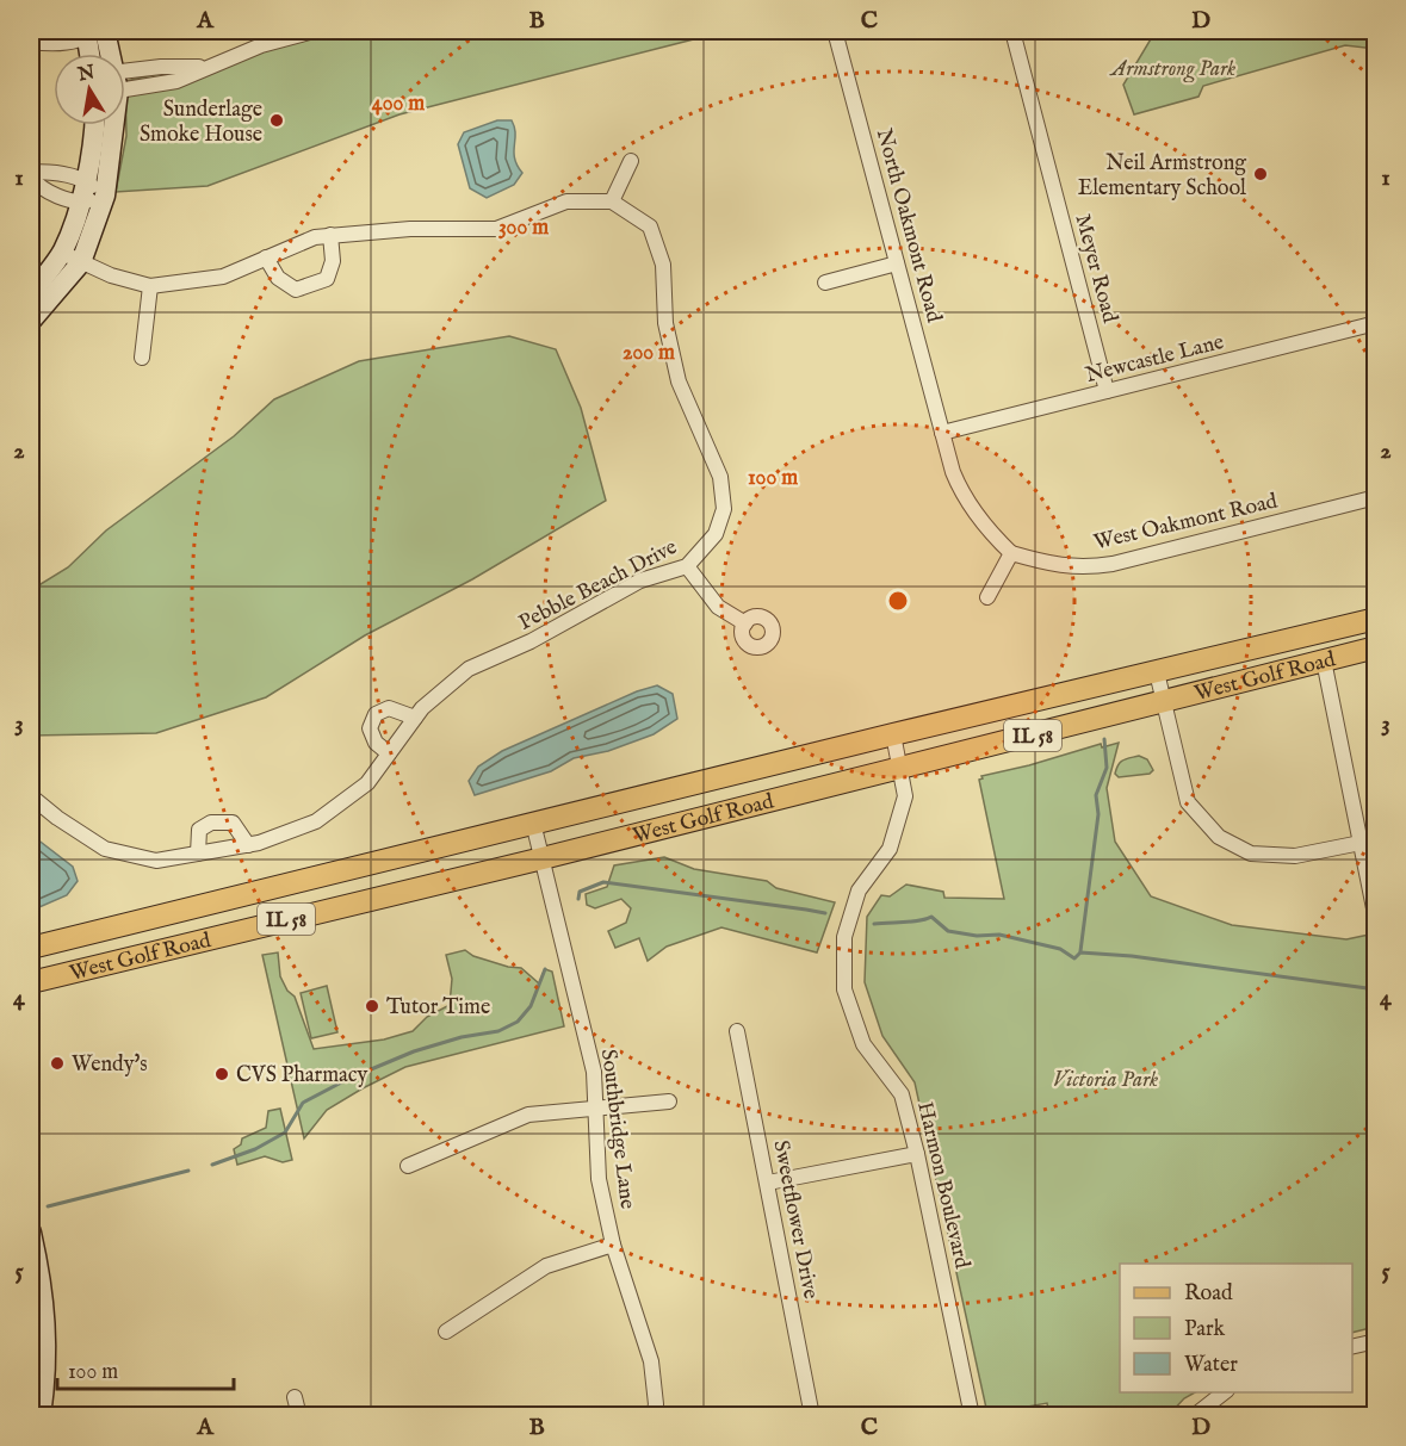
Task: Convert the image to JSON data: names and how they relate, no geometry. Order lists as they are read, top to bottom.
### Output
{
  "streets": {
    "main road": ["West Golf Road", "IL 58"],
    "street": [
      "North Oakmont Road",
      "Meyer Road",
      "Newcastle Lane",
      "West Oakmont Road",
      "Pebble Beach Drive",
      "Southbridge Lane",
      "Harmon Boulevard",
      "Sweetflower Drive"
    ]
  },
  "crossings": [
    ["North Oakmont Road", "Newcastle Lane"],
    ["North Oakmont Road", "West Oakmont Road"],
    ["Meyer Road", "Newcastle Lane"],
    ["West Golf Road", "Southbridge Lane"],
    ["West Golf Road", "Harmon Boulevard"]
  ],
  "parks": ["Armstrong Park", "Victoria Park"],
  "places": [
    "Sunderlage Smoke House",
    "Neil Armstrong Elementary School",
    "Tutor Time",
    "Wendy's",
    "CVS Pharmacy"
  ],
  "legend": ["Road", "Park", "Water"],
  "scale_bar": "100 m",
  "north": "top",
  "grid": {
    "columns": [
      "A",
      "B",
      "C",
      "D"
    ],
    "rows": [
      "1",
      "2",
      "3",
      "4",
      "5"
    ]
  },
  "rings": [
    "400 m",
    "300 m",
    "200 m",
    "100 m"
  ]
}
